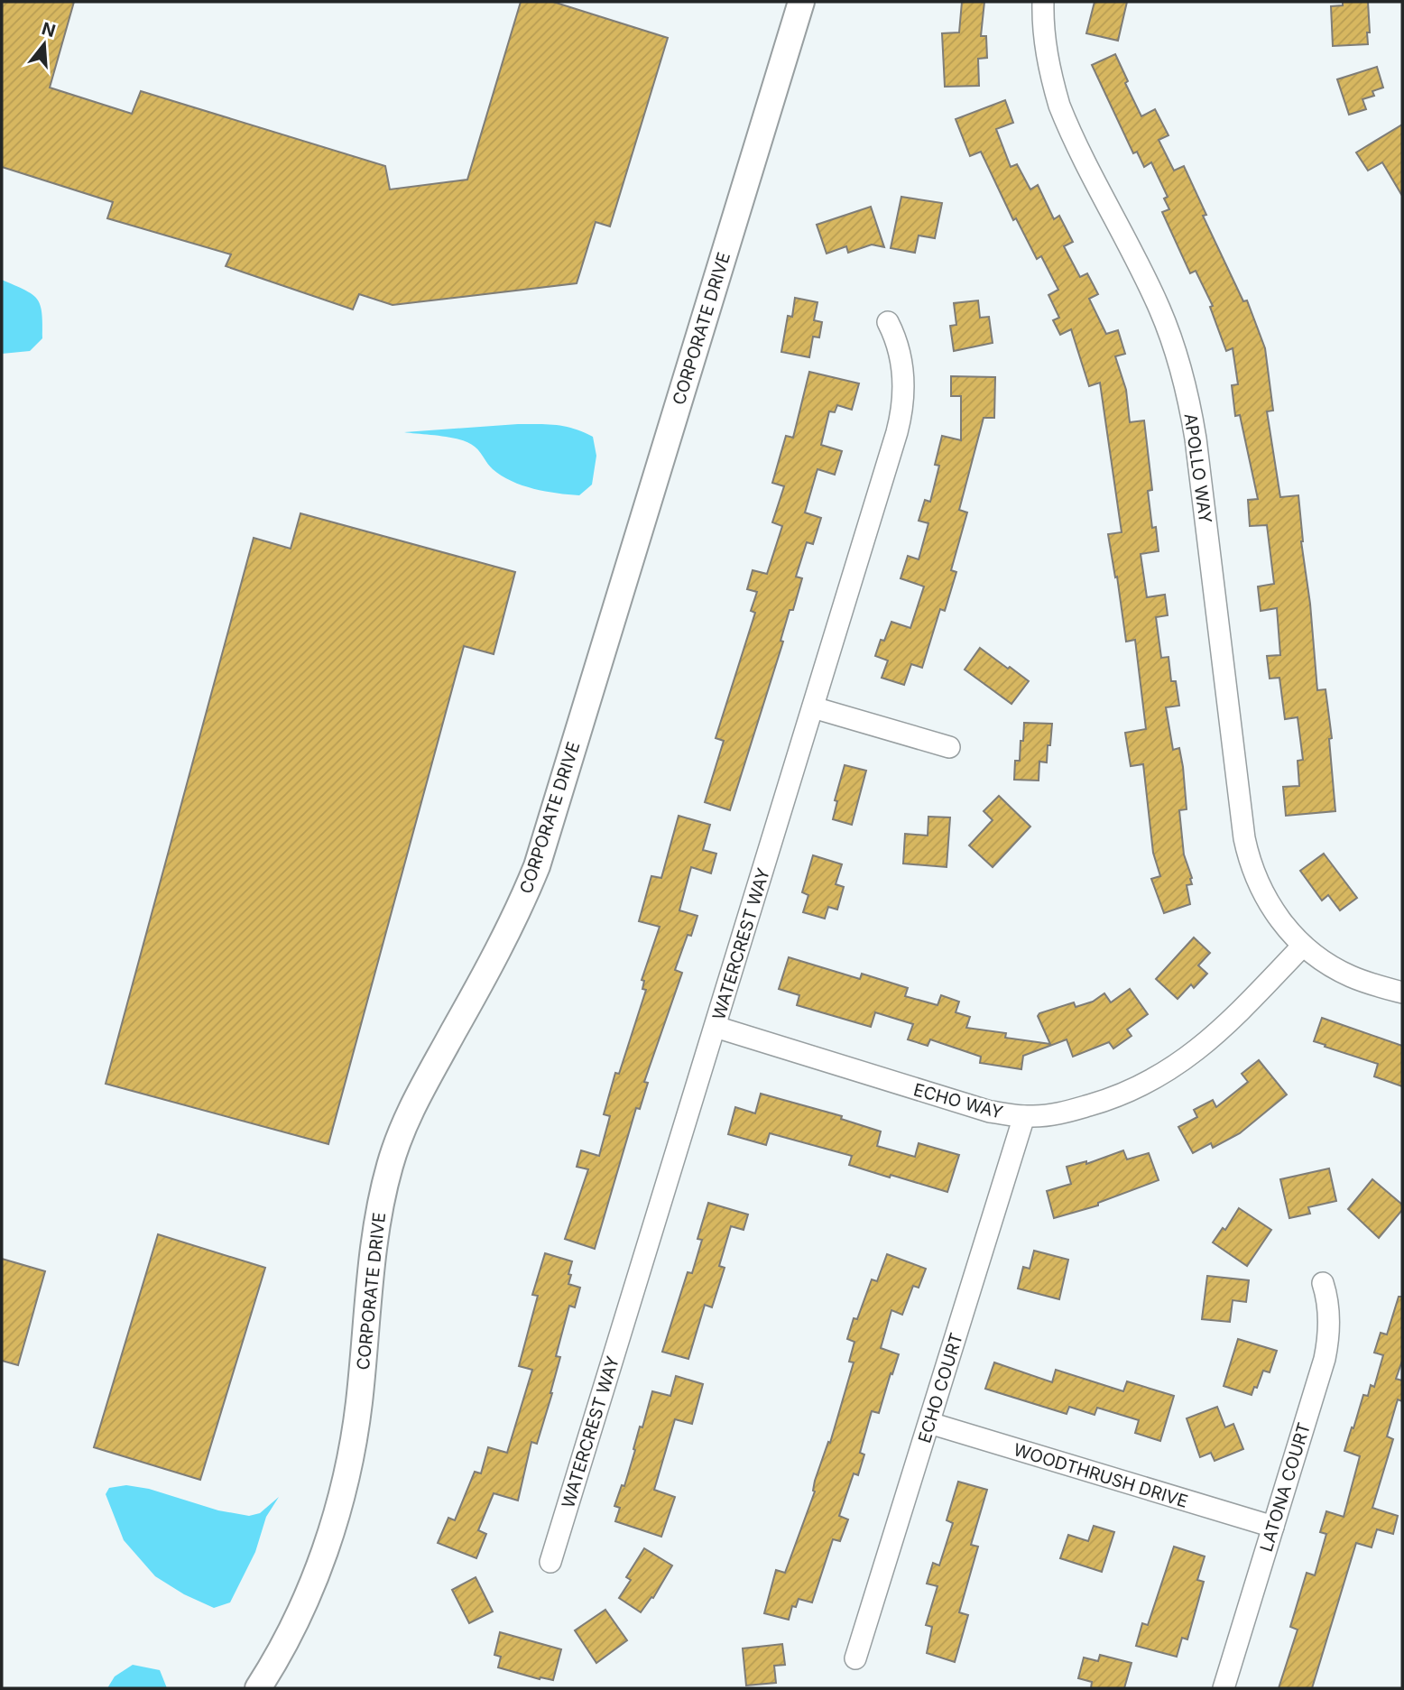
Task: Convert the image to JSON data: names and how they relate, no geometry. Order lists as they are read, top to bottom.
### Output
{
  "streets": {
    "street": [
      "CORPORATE DRIVE",
      "APOLLO WAY",
      "WATERCREST WAY",
      "ECHO WAY",
      "ECHO COURT",
      "WOODTHRUSH DRIVE",
      "LATONA COURT"
    ]
  },
  "crossings": [
    ["APOLLO WAY", "ECHO WAY"],
    ["WATERCREST WAY", "ECHO WAY"],
    ["ECHO WAY", "ECHO COURT"],
    ["ECHO COURT", "WOODTHRUSH DRIVE"],
    ["WOODTHRUSH DRIVE", "LATONA COURT"]
  ],
  "north": "top"
}
